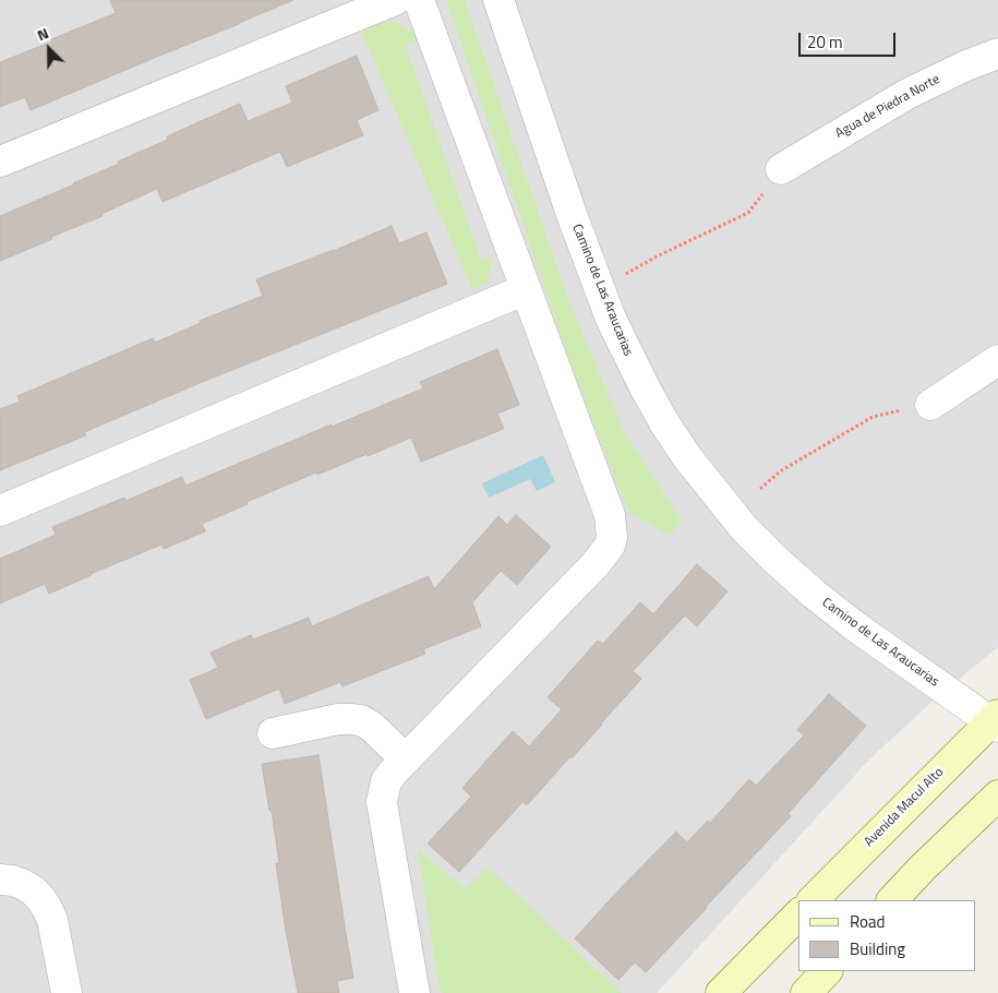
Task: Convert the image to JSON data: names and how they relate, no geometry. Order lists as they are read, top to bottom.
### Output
{
  "streets": {
    "street": ["Agua de Piedra Norte", "Camino de Las Araucarias", "Avenida Macul Alto"]
  },
  "crossings": [
    ["Camino de Las Araucarias", "Avenida Macul Alto"]
  ],
  "legend": ["Road", "Building"],
  "scale_bar": "20 m",
  "north": "top left"
}
